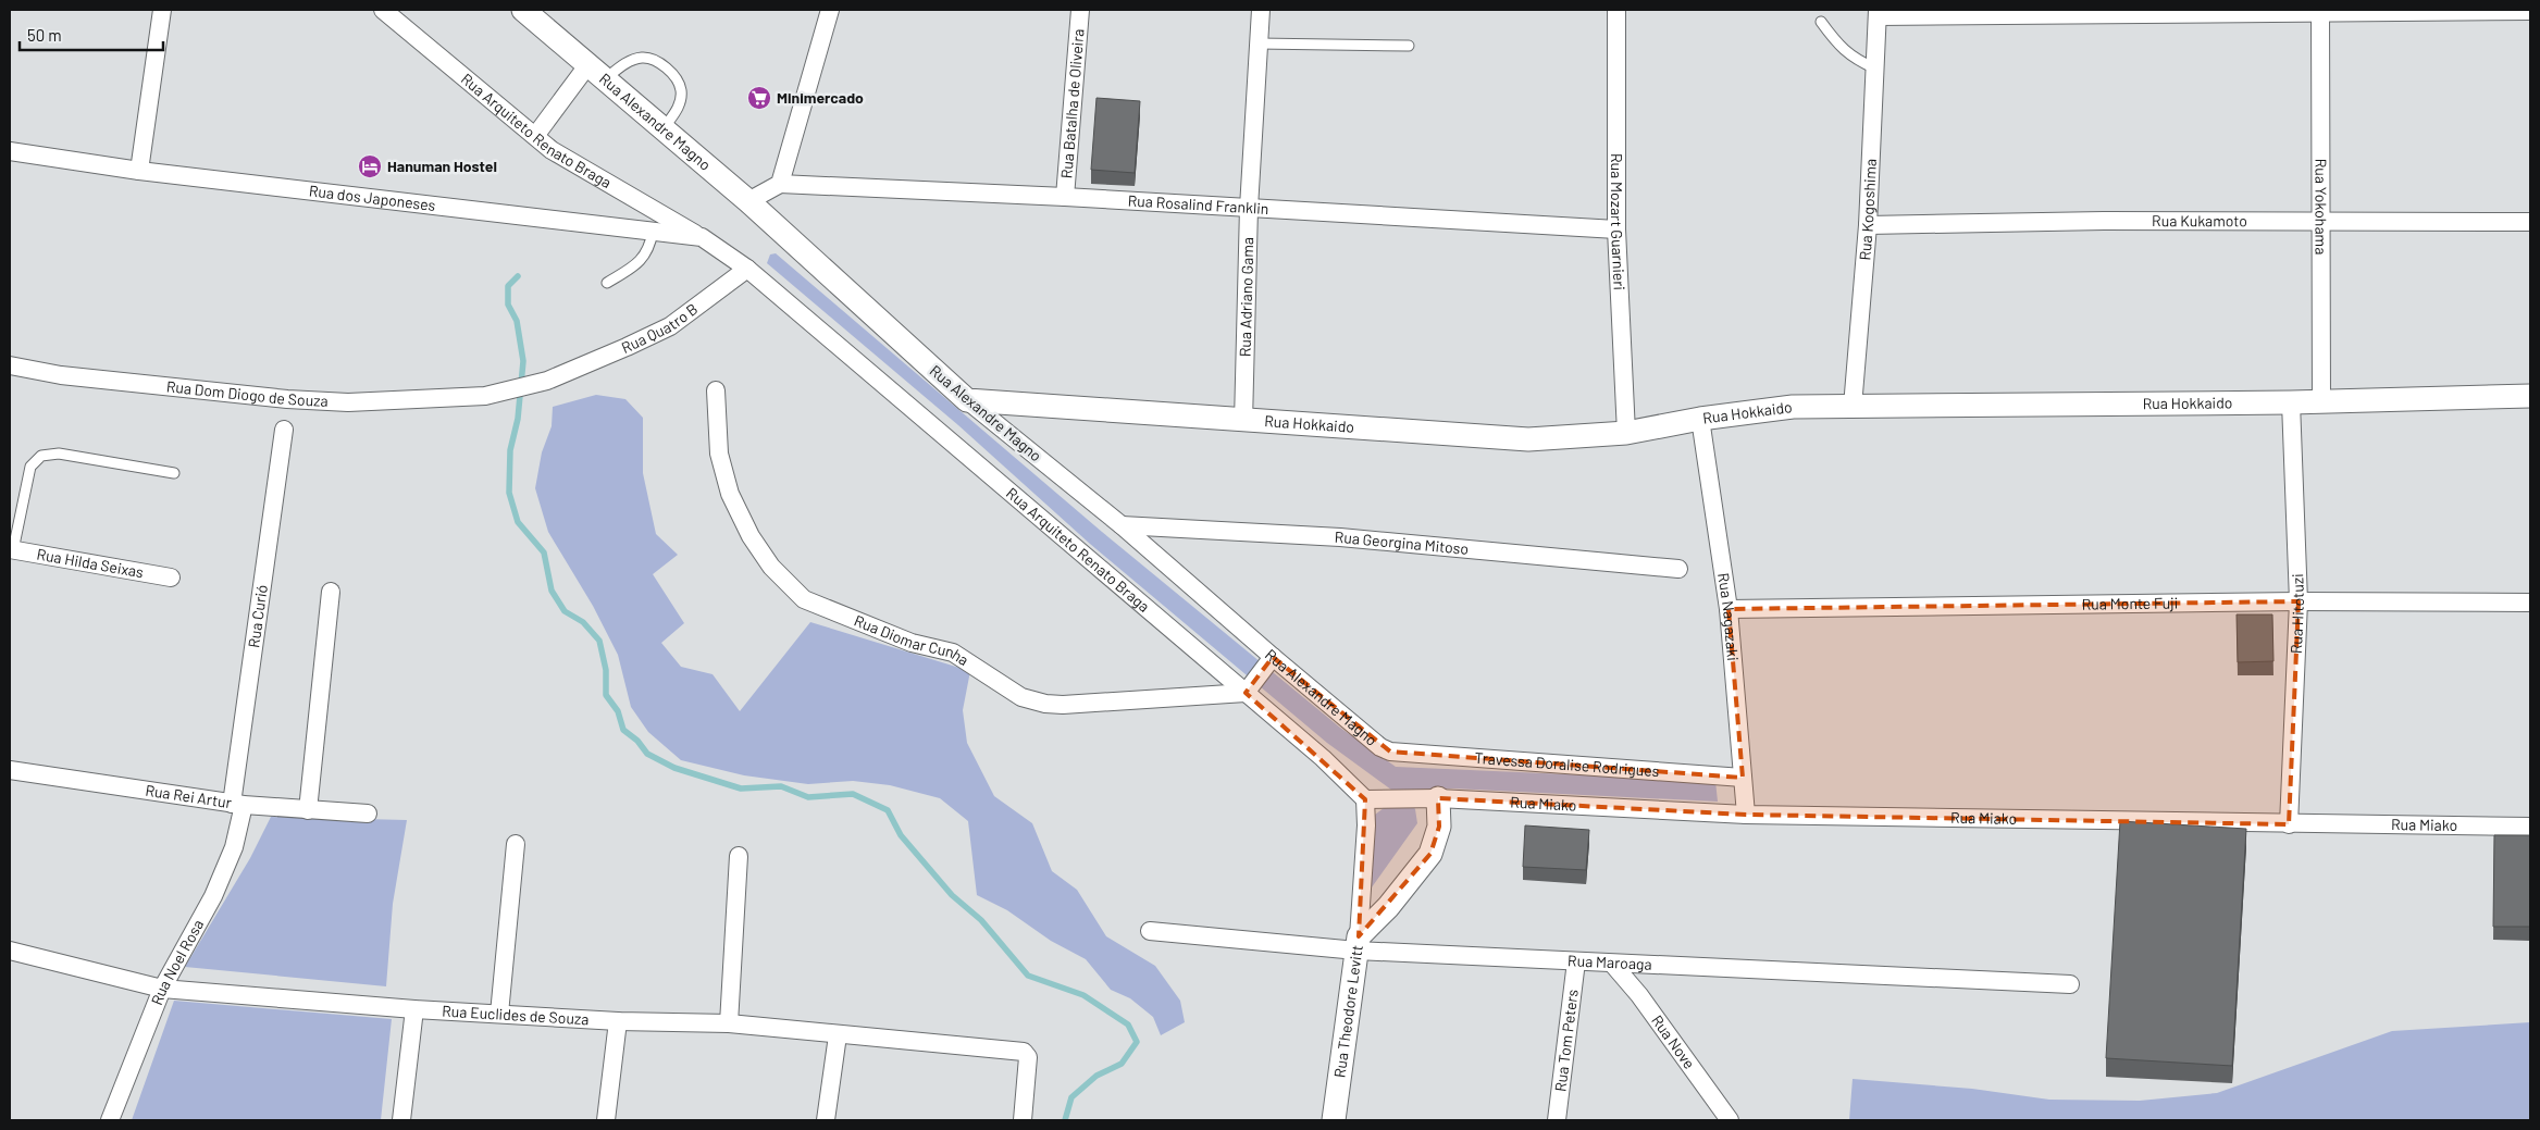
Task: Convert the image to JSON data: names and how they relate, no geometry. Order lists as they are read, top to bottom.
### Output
{
  "streets": {
    "street": [
      "Rua Batalha de Oliveira",
      "Rua Alexandre Magno",
      "Rua Arquiteto Renato Braga",
      "Rua dos Japoneses",
      "Rua Rosalind Franklin",
      "Rua Yokohama",
      "Rua Kogoshima",
      "Rua Kukamoto",
      "Rua Mozart Guarnieri",
      "Rua Adriano Gama",
      "Rua Quatro B",
      "Rua Dom Diogo de Souza",
      "Rua Hokkaido",
      "Rua Georgina Mitoso",
      "Rua Hilda Seixas",
      "Rua Monte Fuji",
      "Rua Hitotuzi",
      "Rua Nagazaki",
      "Rua Curió",
      "Rua Diomar Cunha",
      "Travessa Doralise Rodrigues",
      "Rua Rei Artur",
      "Rua Miako",
      "Rua Noel Rosa",
      "Rua Maroaga",
      "Rua Theodore Levitt",
      "Rua Euclides de Souza",
      "Rua Tom Peters",
      "Rua Nove"
    ]
  },
  "crossings": [
    ["Rua Batalha de Oliveira", "Rua Rosalind Franklin"],
    ["Rua Alexandre Magno", "Rua Arquiteto Renato Braga"],
    ["Rua Alexandre Magno", "Rua Hokkaido"],
    ["Rua Alexandre Magno", "Rua Georgina Mitoso"],
    ["Rua Alexandre Magno", "Travessa Doralise Rodrigues"],
    ["Rua Arquiteto Renato Braga", "Rua dos Japoneses"],
    ["Rua Arquiteto Renato Braga", "Rua Quatro B"],
    ["Rua Arquiteto Renato Braga", "Rua Diomar Cunha"],
    ["Rua Rosalind Franklin", "Rua Mozart Guarnieri"],
    ["Rua Rosalind Franklin", "Rua Adriano Gama"],
    ["Rua Yokohama", "Rua Kukamoto"],
    ["Rua Yokohama", "Rua Hokkaido"],
    ["Rua Kogoshima", "Rua Kukamoto"],
    ["Rua Kogoshima", "Rua Hokkaido"],
    ["Rua Mozart Guarnieri", "Rua Hokkaido"],
    ["Rua Adriano Gama", "Rua Hokkaido"],
    ["Rua Quatro B", "Rua Dom Diogo de Souza"],
    ["Rua Hokkaido", "Rua Hitotuzi"],
    ["Rua Hokkaido", "Rua Nagazaki"],
    ["Rua Monte Fuji", "Rua Hitotuzi"],
    ["Rua Monte Fuji", "Rua Nagazaki"],
    ["Rua Hitotuzi", "Rua Miako"],
    ["Rua Nagazaki", "Travessa Doralise Rodrigues"],
    ["Rua Nagazaki", "Rua Miako"],
    ["Rua Curió", "Rua Rei Artur"],
    ["Rua Curió", "Rua Noel Rosa"],
    ["Rua Rei Artur", "Rua Noel Rosa"],
    ["Rua Miako", "Rua Theodore Levitt"],
    ["Rua Noel Rosa", "Rua Euclides de Souza"],
    ["Rua Maroaga", "Rua Theodore Levitt"],
    ["Rua Maroaga", "Rua Tom Peters"],
    ["Rua Maroaga", "Rua Nove"]
  ],
  "places": {
    "supermarket": ["Minimercado"],
    "hotel": ["Hanuman Hostel"]
  },
  "scale_bar": "50 m"
}
